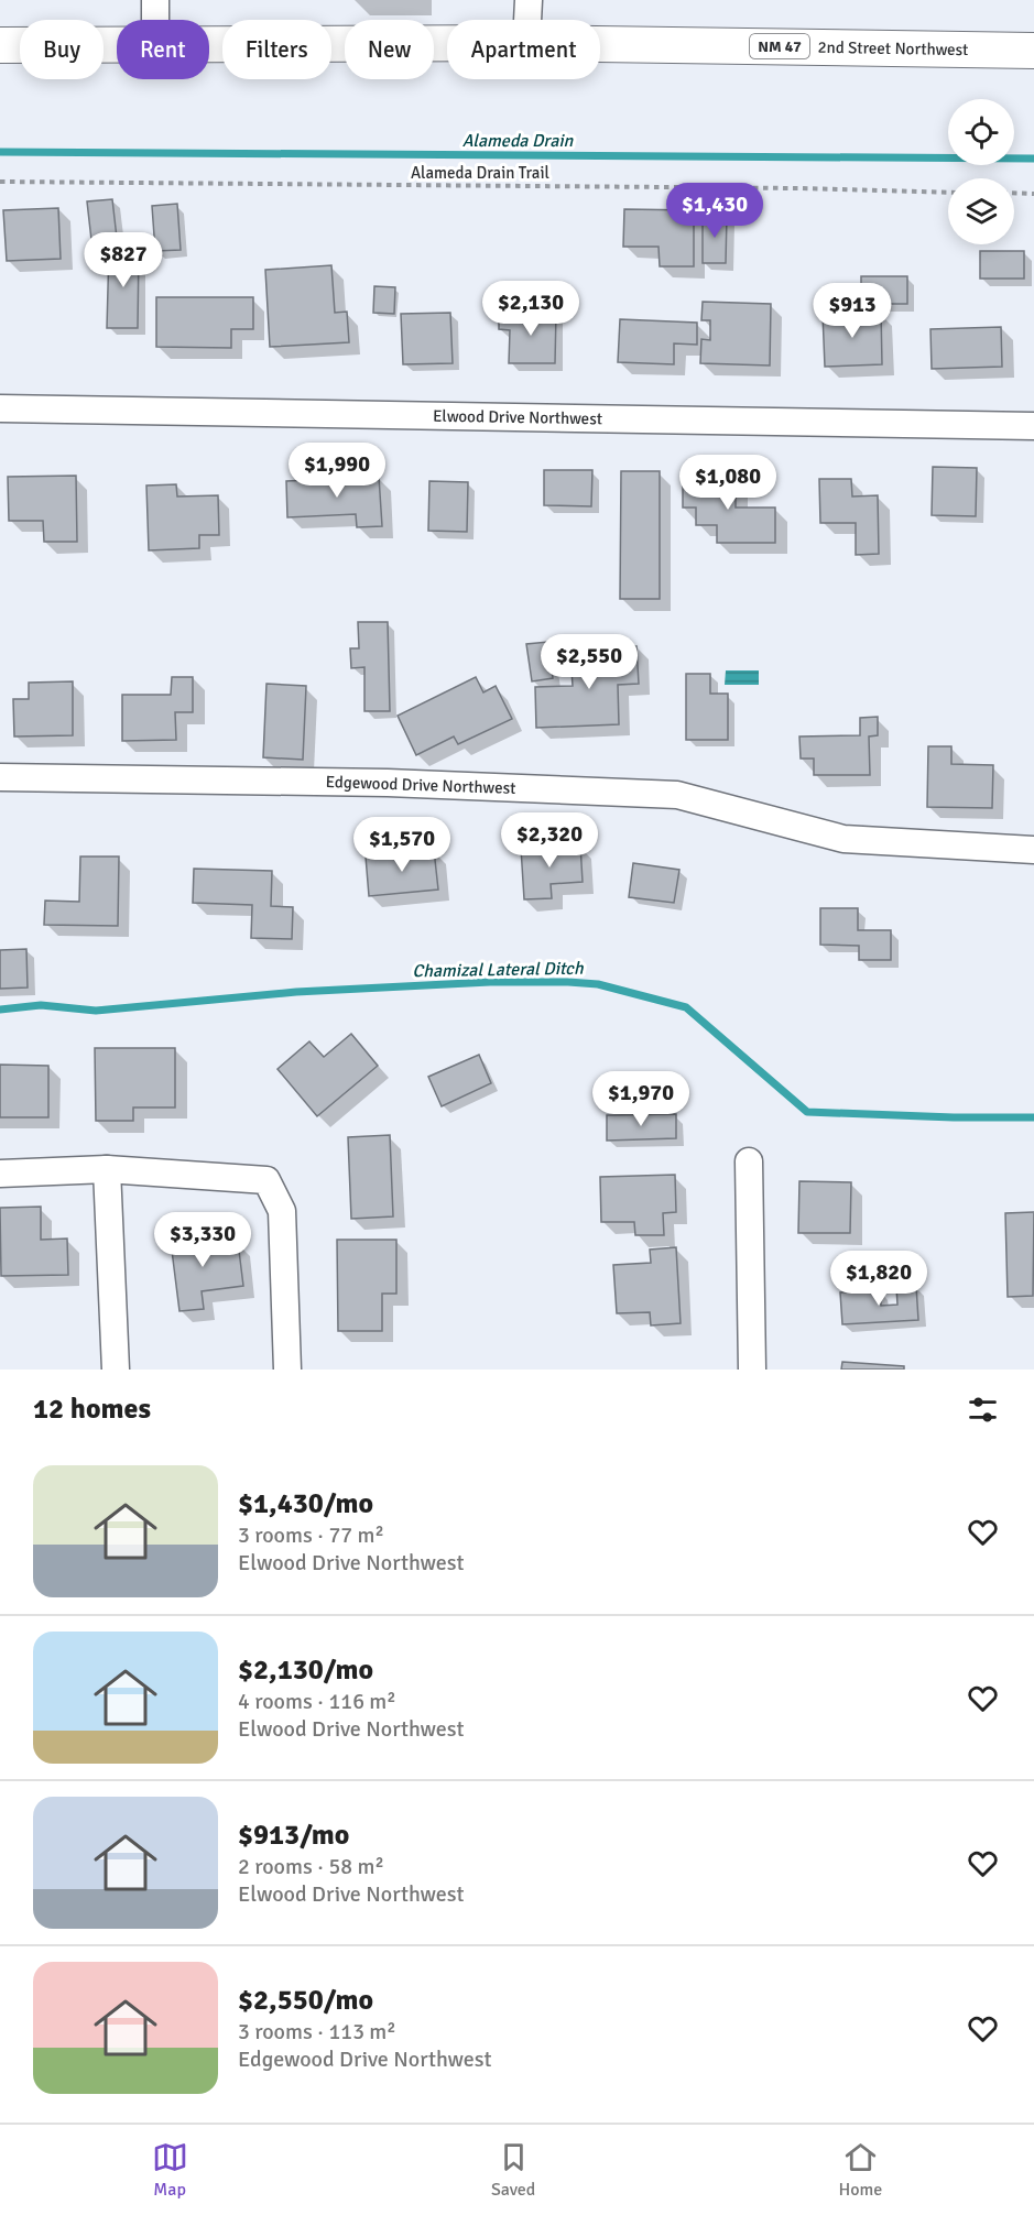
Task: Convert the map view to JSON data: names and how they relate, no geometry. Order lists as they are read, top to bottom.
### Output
{
  "streets": {
    "main road": ["NM 47", "2nd Street Northwest"],
    "street": ["Elwood Drive Northwest", "Edgewood Drive Northwest"],
    "path": ["Alameda Drain Trail"]
  },
  "water": ["Alameda Drain", "Chamizal Lateral Ditch"],
  "page": {
    "chip": [
      "Buy",
      "Rent",
      "Filters",
      "New",
      "Apartment"
    ],
    "price": [
      "$1,430",
      "$827",
      "$2,130",
      "$913",
      "$1,990",
      "$1,080",
      "$2,550",
      "$2,320",
      "$1,570",
      "$1,970",
      "$3,330",
      "$1,820"
    ],
    "heading": "12 homes",
    "list": [
      {
        "name": "$1,430/mo",
        "note": "3 rooms · 77 m² · Elwood Drive Northwest"
      },
      {
        "name": "$2,130/mo",
        "note": "4 rooms · 116 m² · Elwood Drive Northwest"
      },
      {
        "name": "$913/mo",
        "note": "2 rooms · 58 m² · Elwood Drive Northwest"
      },
      {
        "name": "$2,550/mo",
        "note": "3 rooms · 113 m² · Edgewood Drive Northwest"
      }
    ],
    "tabs": ["Map", "Saved", "Home"]
  }
}
